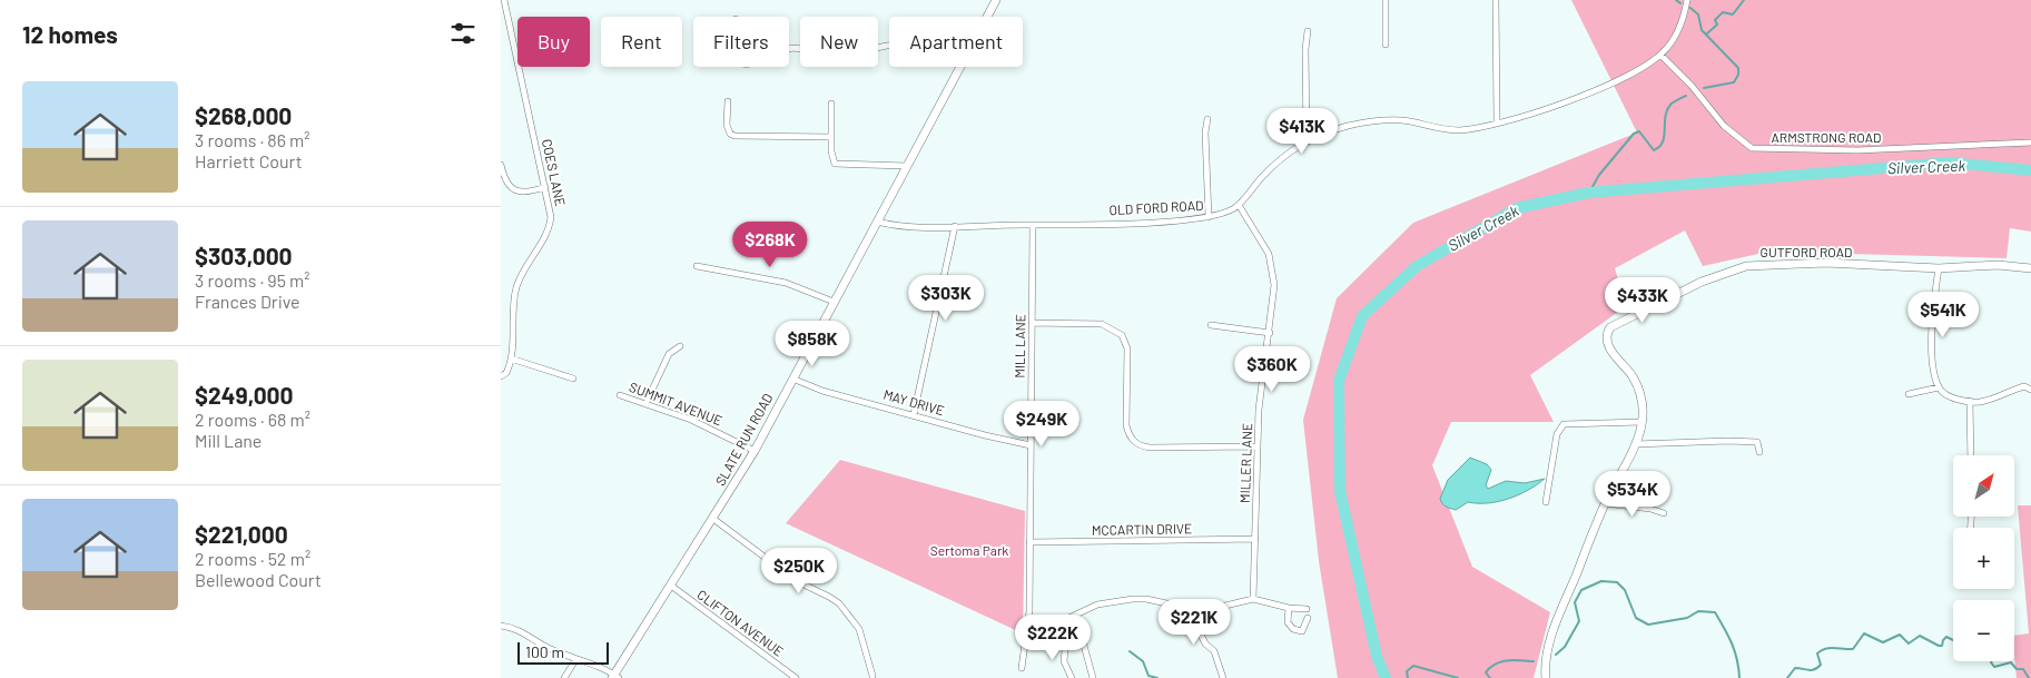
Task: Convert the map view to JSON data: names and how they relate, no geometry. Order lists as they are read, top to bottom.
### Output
{
  "streets": {
    "street": [
      "ARMSTRONG ROAD",
      "COES LANE",
      "OLD FORD ROAD",
      "GUTFORD ROAD",
      "MILL LANE",
      "MAY DRIVE",
      "SUMMIT AVENUE",
      "SLATE RUN ROAD",
      "MILLER LANE",
      "MCCARTIN DRIVE",
      "CLIFTON AVENUE"
    ]
  },
  "crossings": [
    ["ARMSTRONG ROAD", "OLD FORD ROAD"],
    ["OLD FORD ROAD", "MILL LANE"],
    ["OLD FORD ROAD", "SLATE RUN ROAD"],
    ["OLD FORD ROAD", "MILLER LANE"],
    ["MILL LANE", "MAY DRIVE"],
    ["MILL LANE", "MCCARTIN DRIVE"],
    ["MAY DRIVE", "SLATE RUN ROAD"],
    ["SUMMIT AVENUE", "SLATE RUN ROAD"],
    ["SLATE RUN ROAD", "CLIFTON AVENUE"],
    ["MILLER LANE", "MCCARTIN DRIVE"]
  ],
  "water": ["Silver Creek"],
  "parks": ["Sertoma Park"],
  "scale_bar": "100 m",
  "north": "top right",
  "page": {
    "heading": "12 homes",
    "chip": [
      "Buy",
      "Rent",
      "Filters",
      "New",
      "Apartment"
    ],
    "list": [
      {
        "name": "$268,000",
        "note": "3 rooms · 86 m² · Harriett Court"
      },
      {
        "name": "$303,000",
        "note": "3 rooms · 95 m² · Frances Drive"
      },
      {
        "name": "$249,000",
        "note": "2 rooms · 68 m² · Mill Lane"
      },
      {
        "name": "$221,000",
        "note": "2 rooms · 52 m² · Bellewood Court"
      }
    ],
    "price": [
      "$413K",
      "$268K",
      "$303K",
      "$433K",
      "$541K",
      "$858K",
      "$360K",
      "$249K",
      "$534K",
      "$250K",
      "$221K",
      "$222K"
    ],
    "map_buttons": ["+", "−"],
    "scale": "100 m"
  }
}
